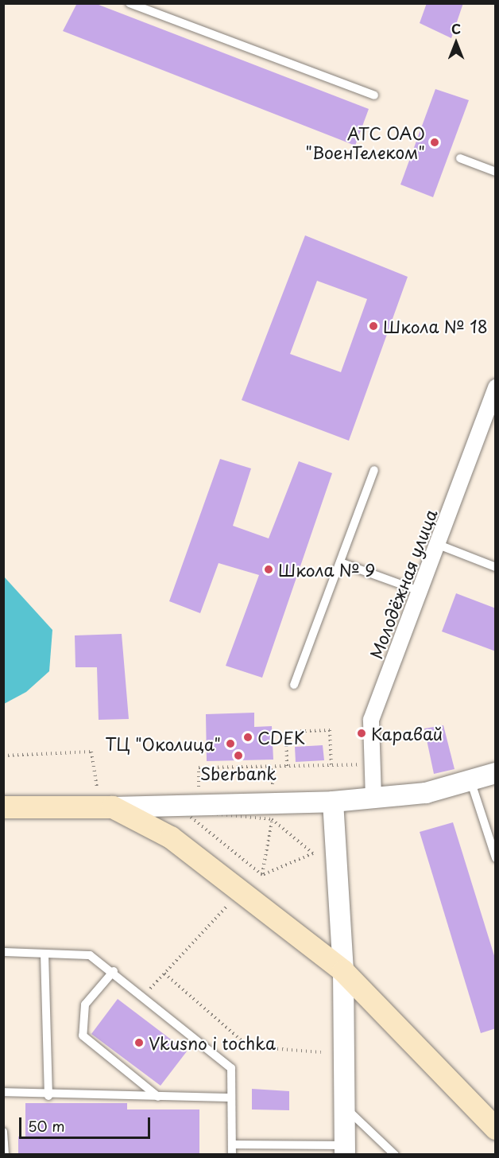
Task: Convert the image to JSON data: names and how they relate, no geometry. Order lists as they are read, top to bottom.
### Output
{
  "streets": {
    "street": ["Молодёжная улица"]
  },
  "places": [
    "АТС ОАО \"ВоенТелеком\"",
    "Школа № 18",
    "Школа № 9",
    "Каравай",
    "CDEK",
    "ТЦ \"Околица\"",
    "Sberbank",
    "Vkusno i tochka"
  ],
  "scale_bar": "50 m",
  "north": "top"
}
